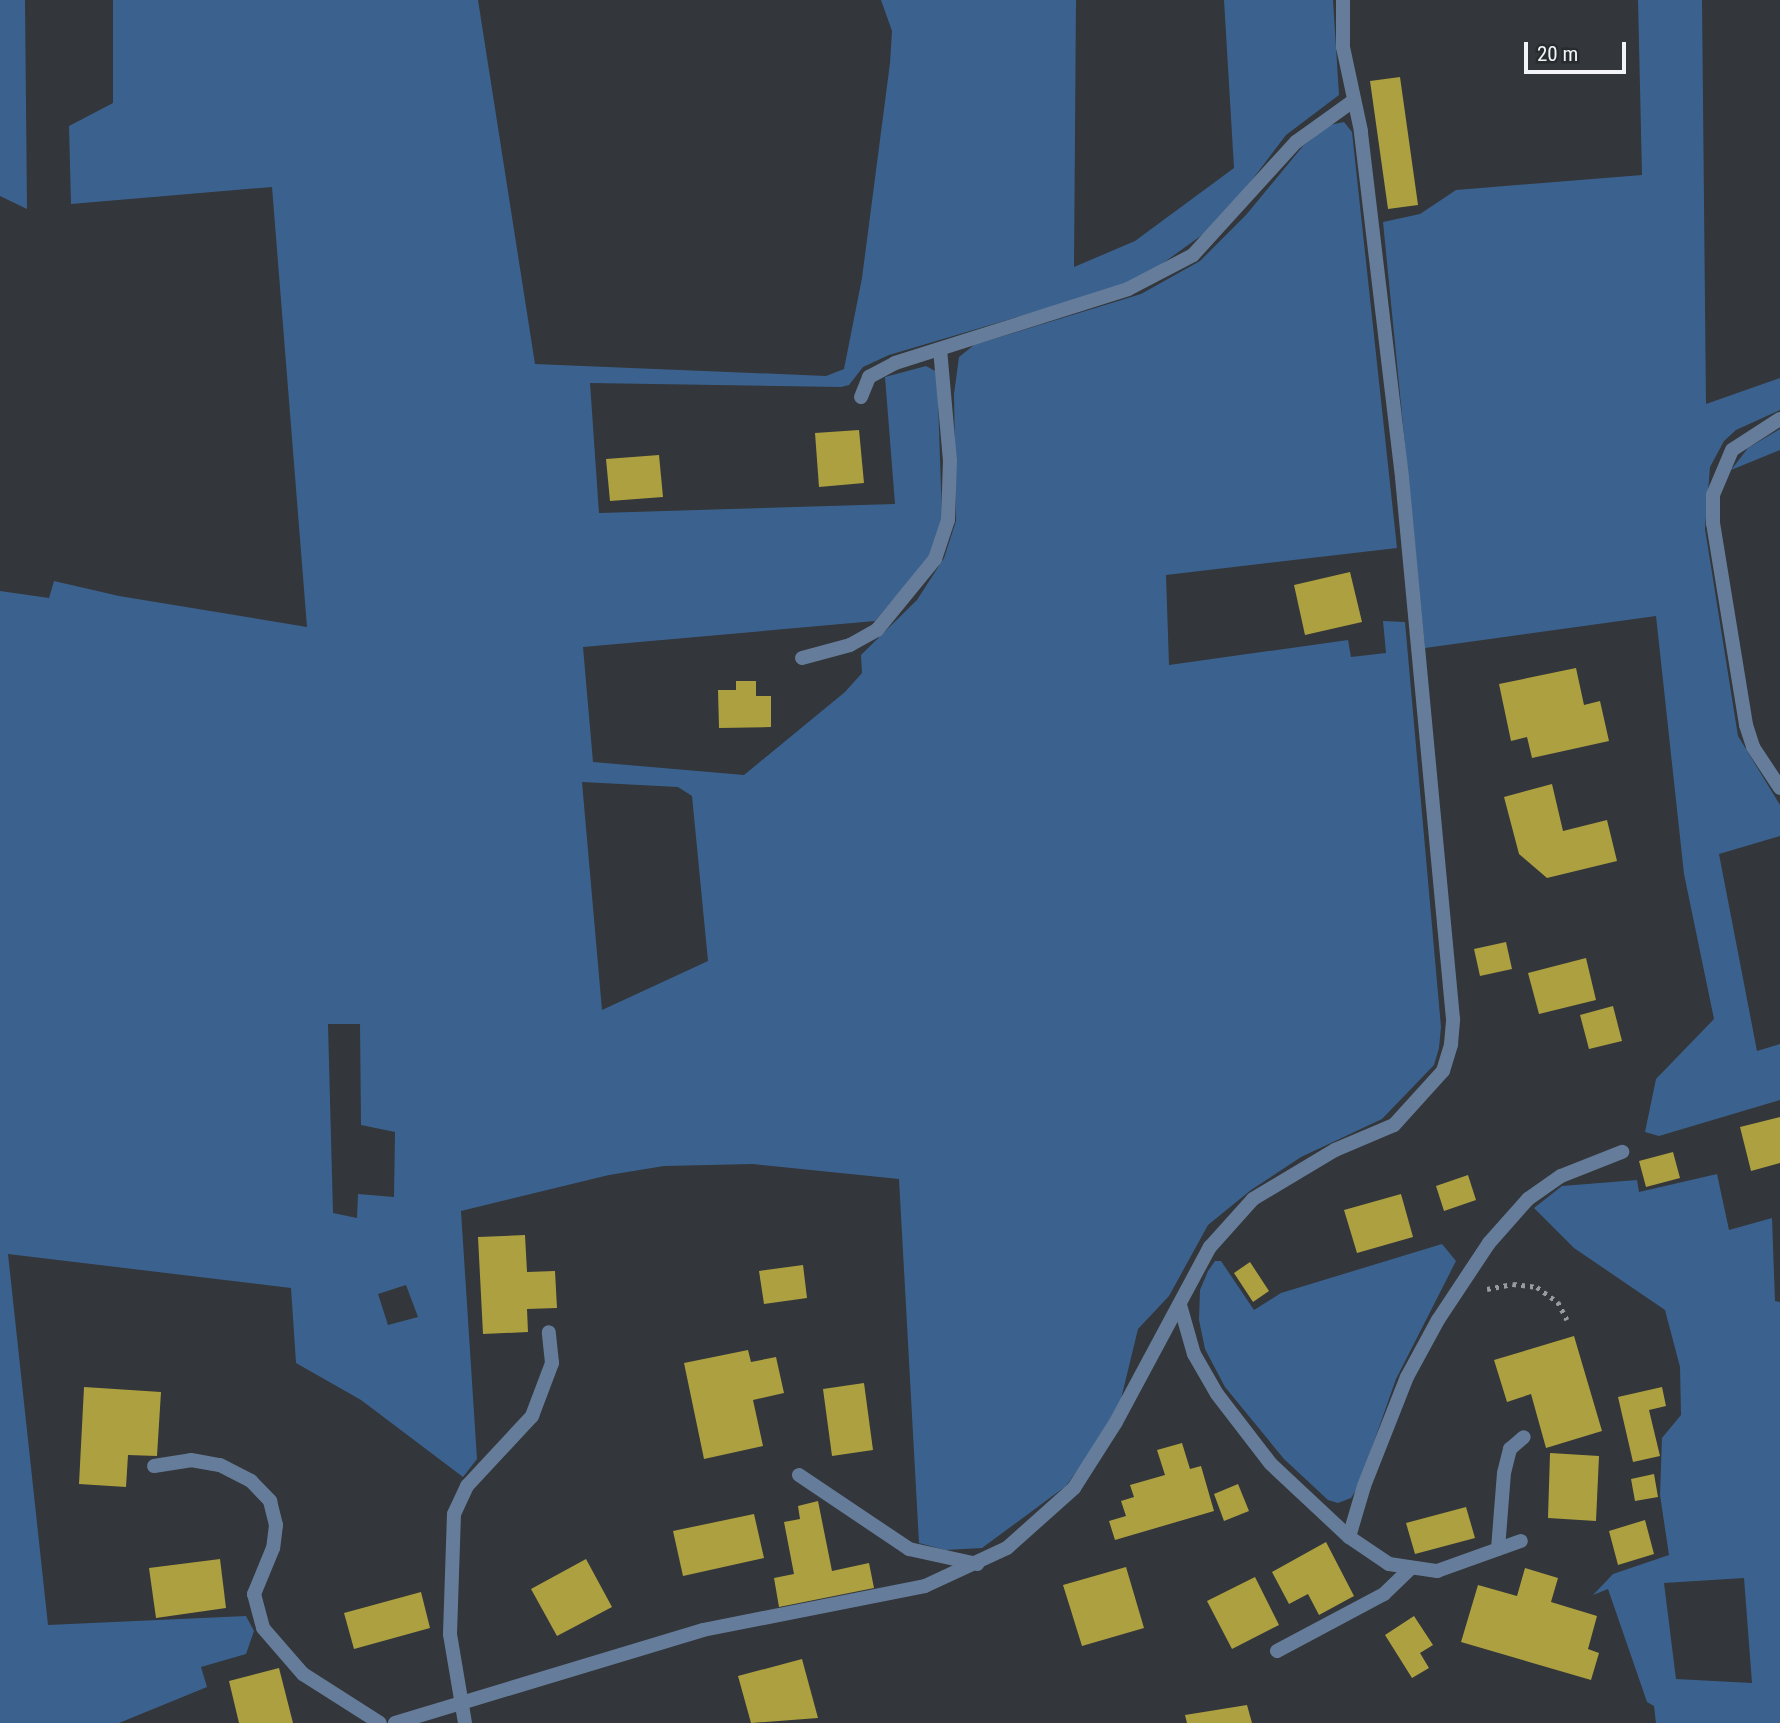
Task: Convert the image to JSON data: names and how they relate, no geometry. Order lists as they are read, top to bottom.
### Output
{
  "scale_bar": "20 m"
}
